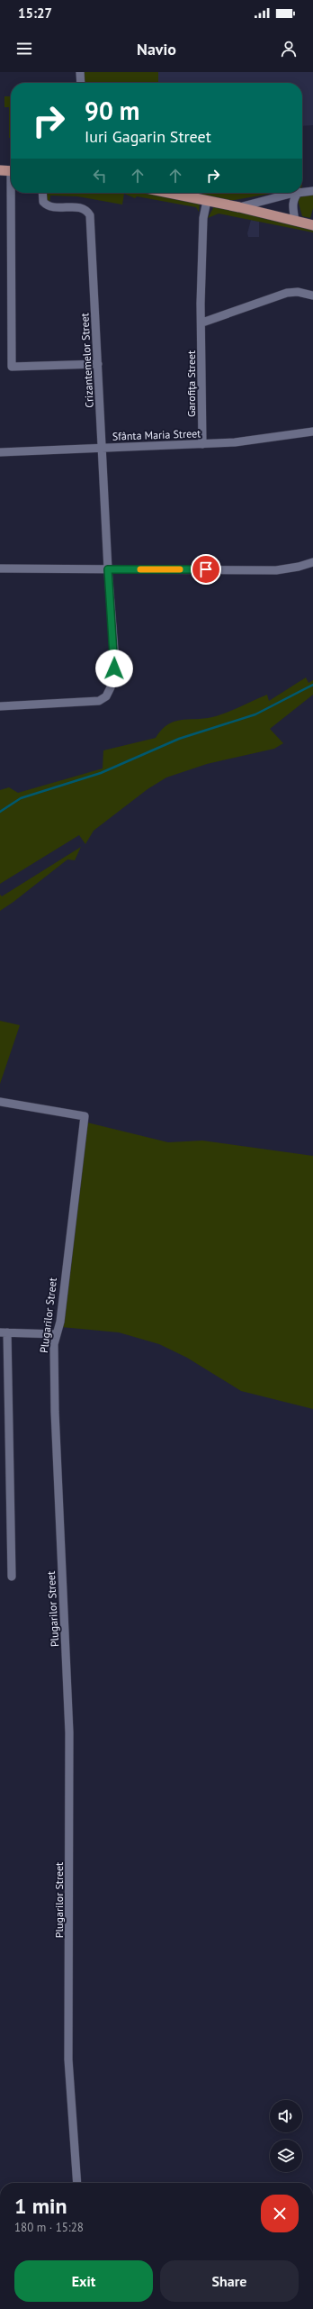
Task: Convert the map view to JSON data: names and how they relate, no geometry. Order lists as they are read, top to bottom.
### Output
{
  "streets": {
    "street": [
      "Crizantemelor Street",
      "Garofița Street",
      "Sfânta Maria Street",
      "Plugarilor Street"
    ]
  },
  "crossings": [
    ["Crizantemelor Street", "Sfânta Maria Street"],
    ["Garofița Street", "Sfânta Maria Street"]
  ],
  "page": {
    "status": "15:27",
    "header": "Navio",
    "turn": ["90 m", "Iuri Gagarin Street"],
    "heading": ["1 min", "180 m · 15:28"],
    "buttons": ["Exit", "Share"]
  }
}
